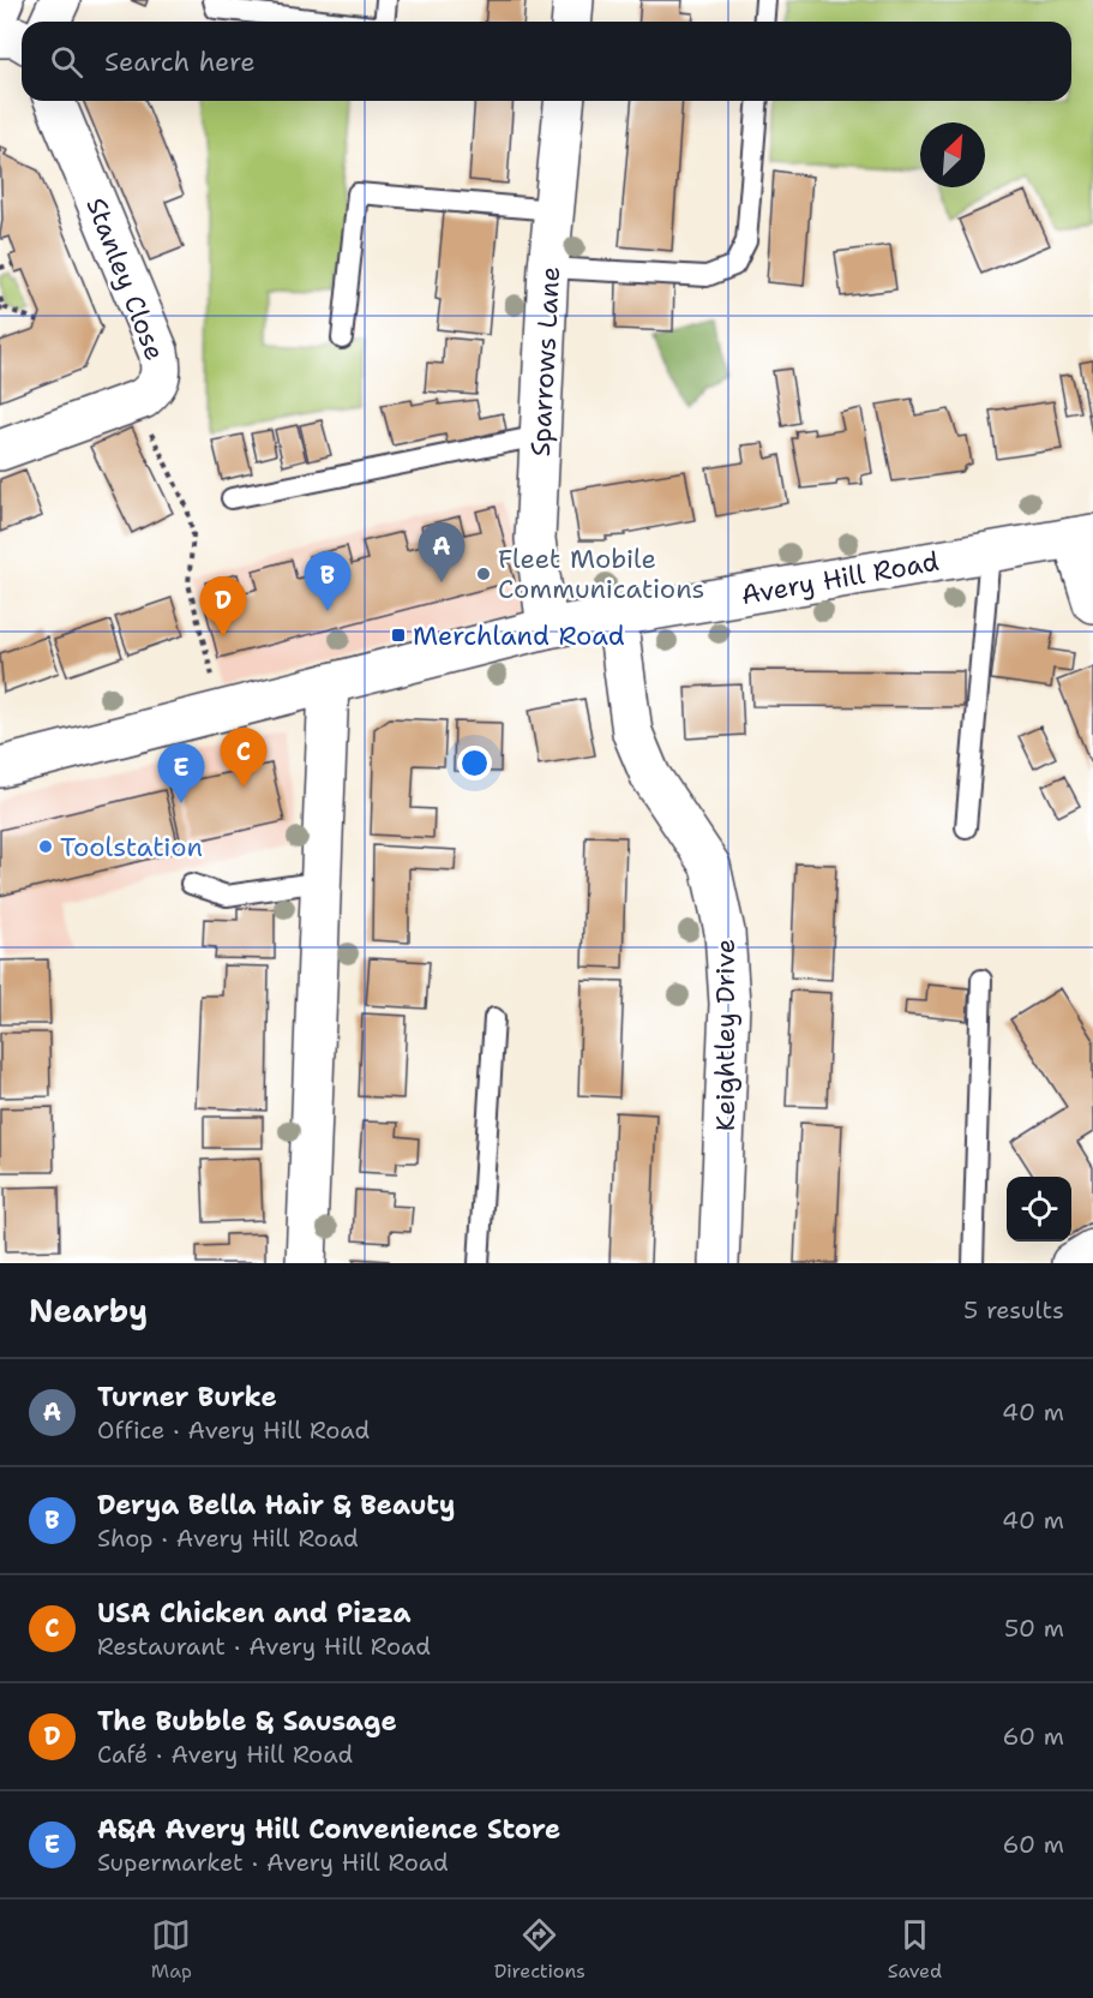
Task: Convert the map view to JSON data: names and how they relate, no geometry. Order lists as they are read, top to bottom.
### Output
{
  "streets": {
    "street": [
      "Stanley Close",
      "Sparrows Lane",
      "Avery Hill Road",
      "Keightley Drive"
    ]
  },
  "crossings": [
    ["Sparrows Lane", "Avery Hill Road"],
    ["Avery Hill Road", "Keightley Drive"]
  ],
  "places": {
    "other": ["Fleet Mobile Communications", "Toolstation"],
    "transit": ["Merchland Road"]
  },
  "north": "top right",
  "page": {
    "search": "Search here",
    "pins": [
      "A",
      "B",
      "D",
      "C",
      "E"
    ],
    "heading": ["Nearby", "5 results"],
    "list": [
      {
        "mark": "A",
        "name": "Turner Burke",
        "note": "Office · Avery Hill Road",
        "value": "40 m"
      },
      {
        "mark": "B",
        "name": "Derya Bella Hair & Beauty",
        "note": "Shop · Avery Hill Road",
        "value": "40 m"
      },
      {
        "mark": "C",
        "name": "USA Chicken and Pizza",
        "note": "Restaurant · Avery Hill Road",
        "value": "50 m"
      },
      {
        "mark": "D",
        "name": "The Bubble & Sausage",
        "note": "Café · Avery Hill Road",
        "value": "60 m"
      },
      {
        "mark": "E",
        "name": "A&A Avery Hill Convenience Store",
        "note": "Supermarket · Avery Hill Road",
        "value": "60 m"
      }
    ],
    "nav": ["Map", "Directions", "Saved"]
  }
}
